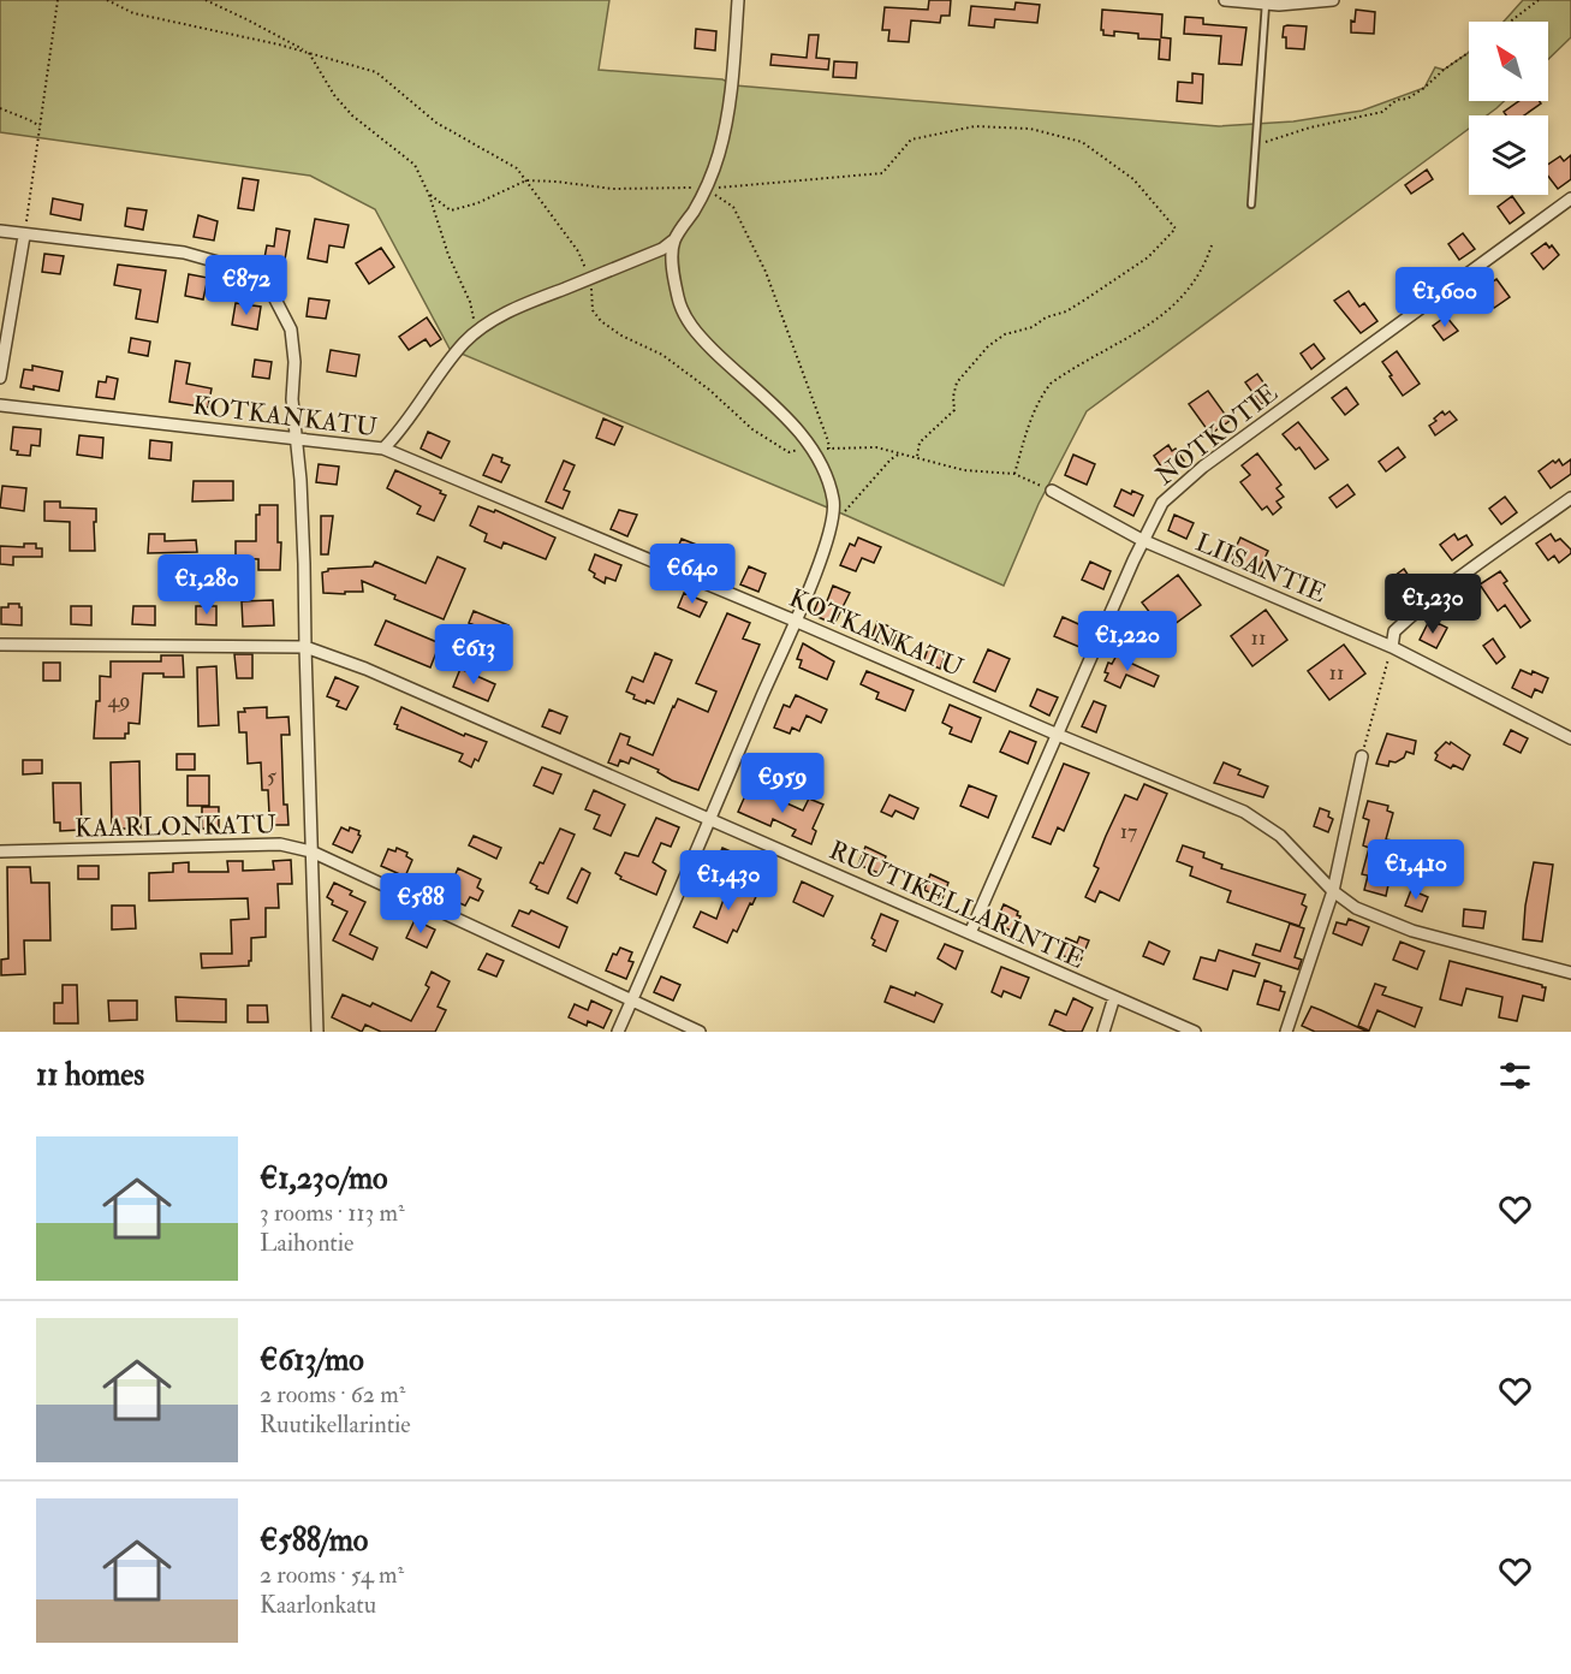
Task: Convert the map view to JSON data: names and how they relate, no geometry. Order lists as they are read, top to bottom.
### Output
{
  "streets": {
    "street": [
      "KOTKANKATU",
      "NOTKOTIE",
      "LIISANTIE",
      "KAARLONKATU",
      "RUUTIKELLARINTIE"
    ]
  },
  "crossings": [
    ["KOTKANKATU", "NOTKOTIE"],
    ["NOTKOTIE", "LIISANTIE"],
    ["NOTKOTIE", "RUUTIKELLARINTIE"]
  ],
  "house_numbers": [
    "11",
    "11",
    "49",
    "5",
    "17"
  ],
  "north": "top left",
  "page": {
    "price": [
      "€872",
      "€1,600",
      "€640",
      "€1,280",
      "€1,230",
      "€1,220",
      "€613",
      "€959",
      "€1,410",
      "€1,430",
      "€588"
    ],
    "heading": "11 homes",
    "list": [
      {
        "name": "€1,230/mo",
        "note": "3 rooms · 113 m² · Laihontie"
      },
      {
        "name": "€613/mo",
        "note": "2 rooms · 62 m² · Ruutikellarintie"
      },
      {
        "name": "€588/mo",
        "note": "2 rooms · 54 m² · Kaarlonkatu"
      }
    ]
  }
}
